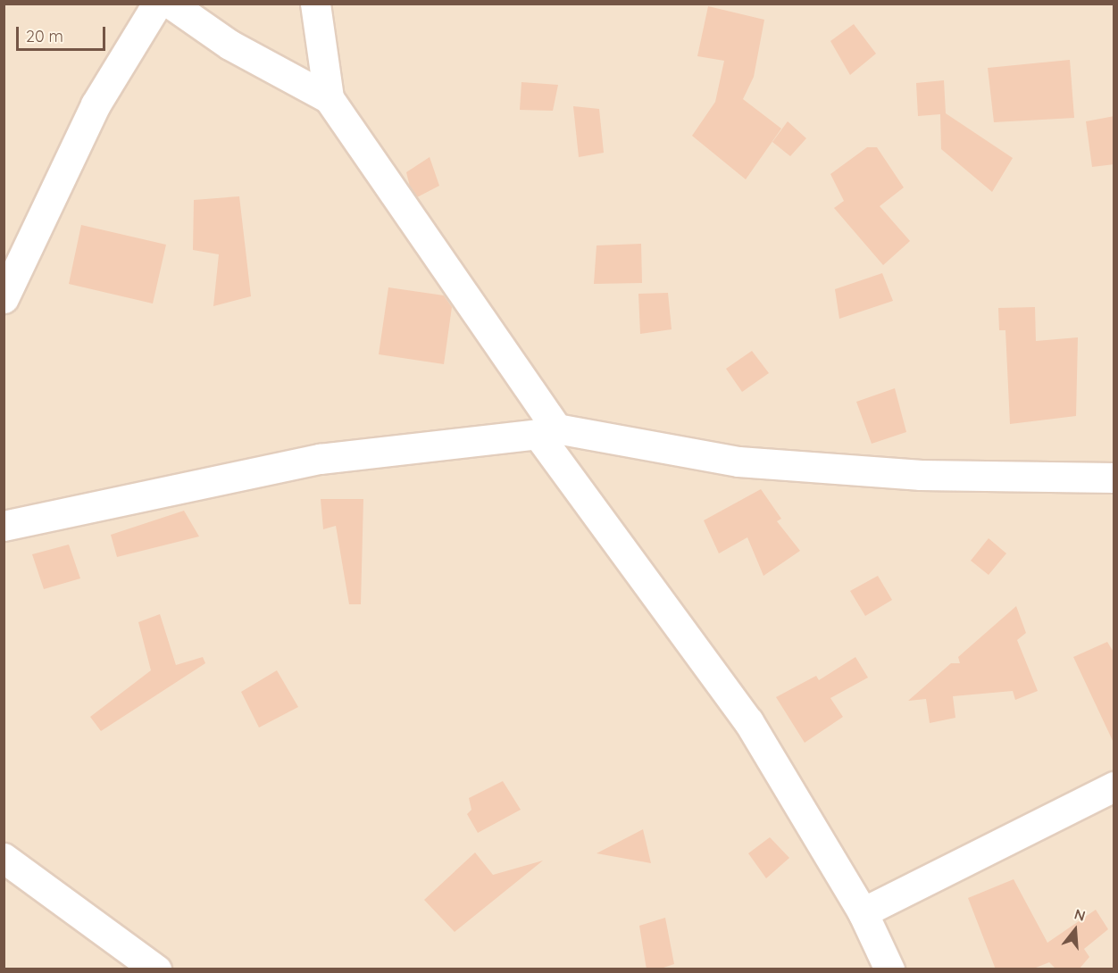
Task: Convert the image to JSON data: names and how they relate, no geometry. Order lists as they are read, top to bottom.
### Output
{
  "scale_bar": "20 m",
  "north": "top"
}
